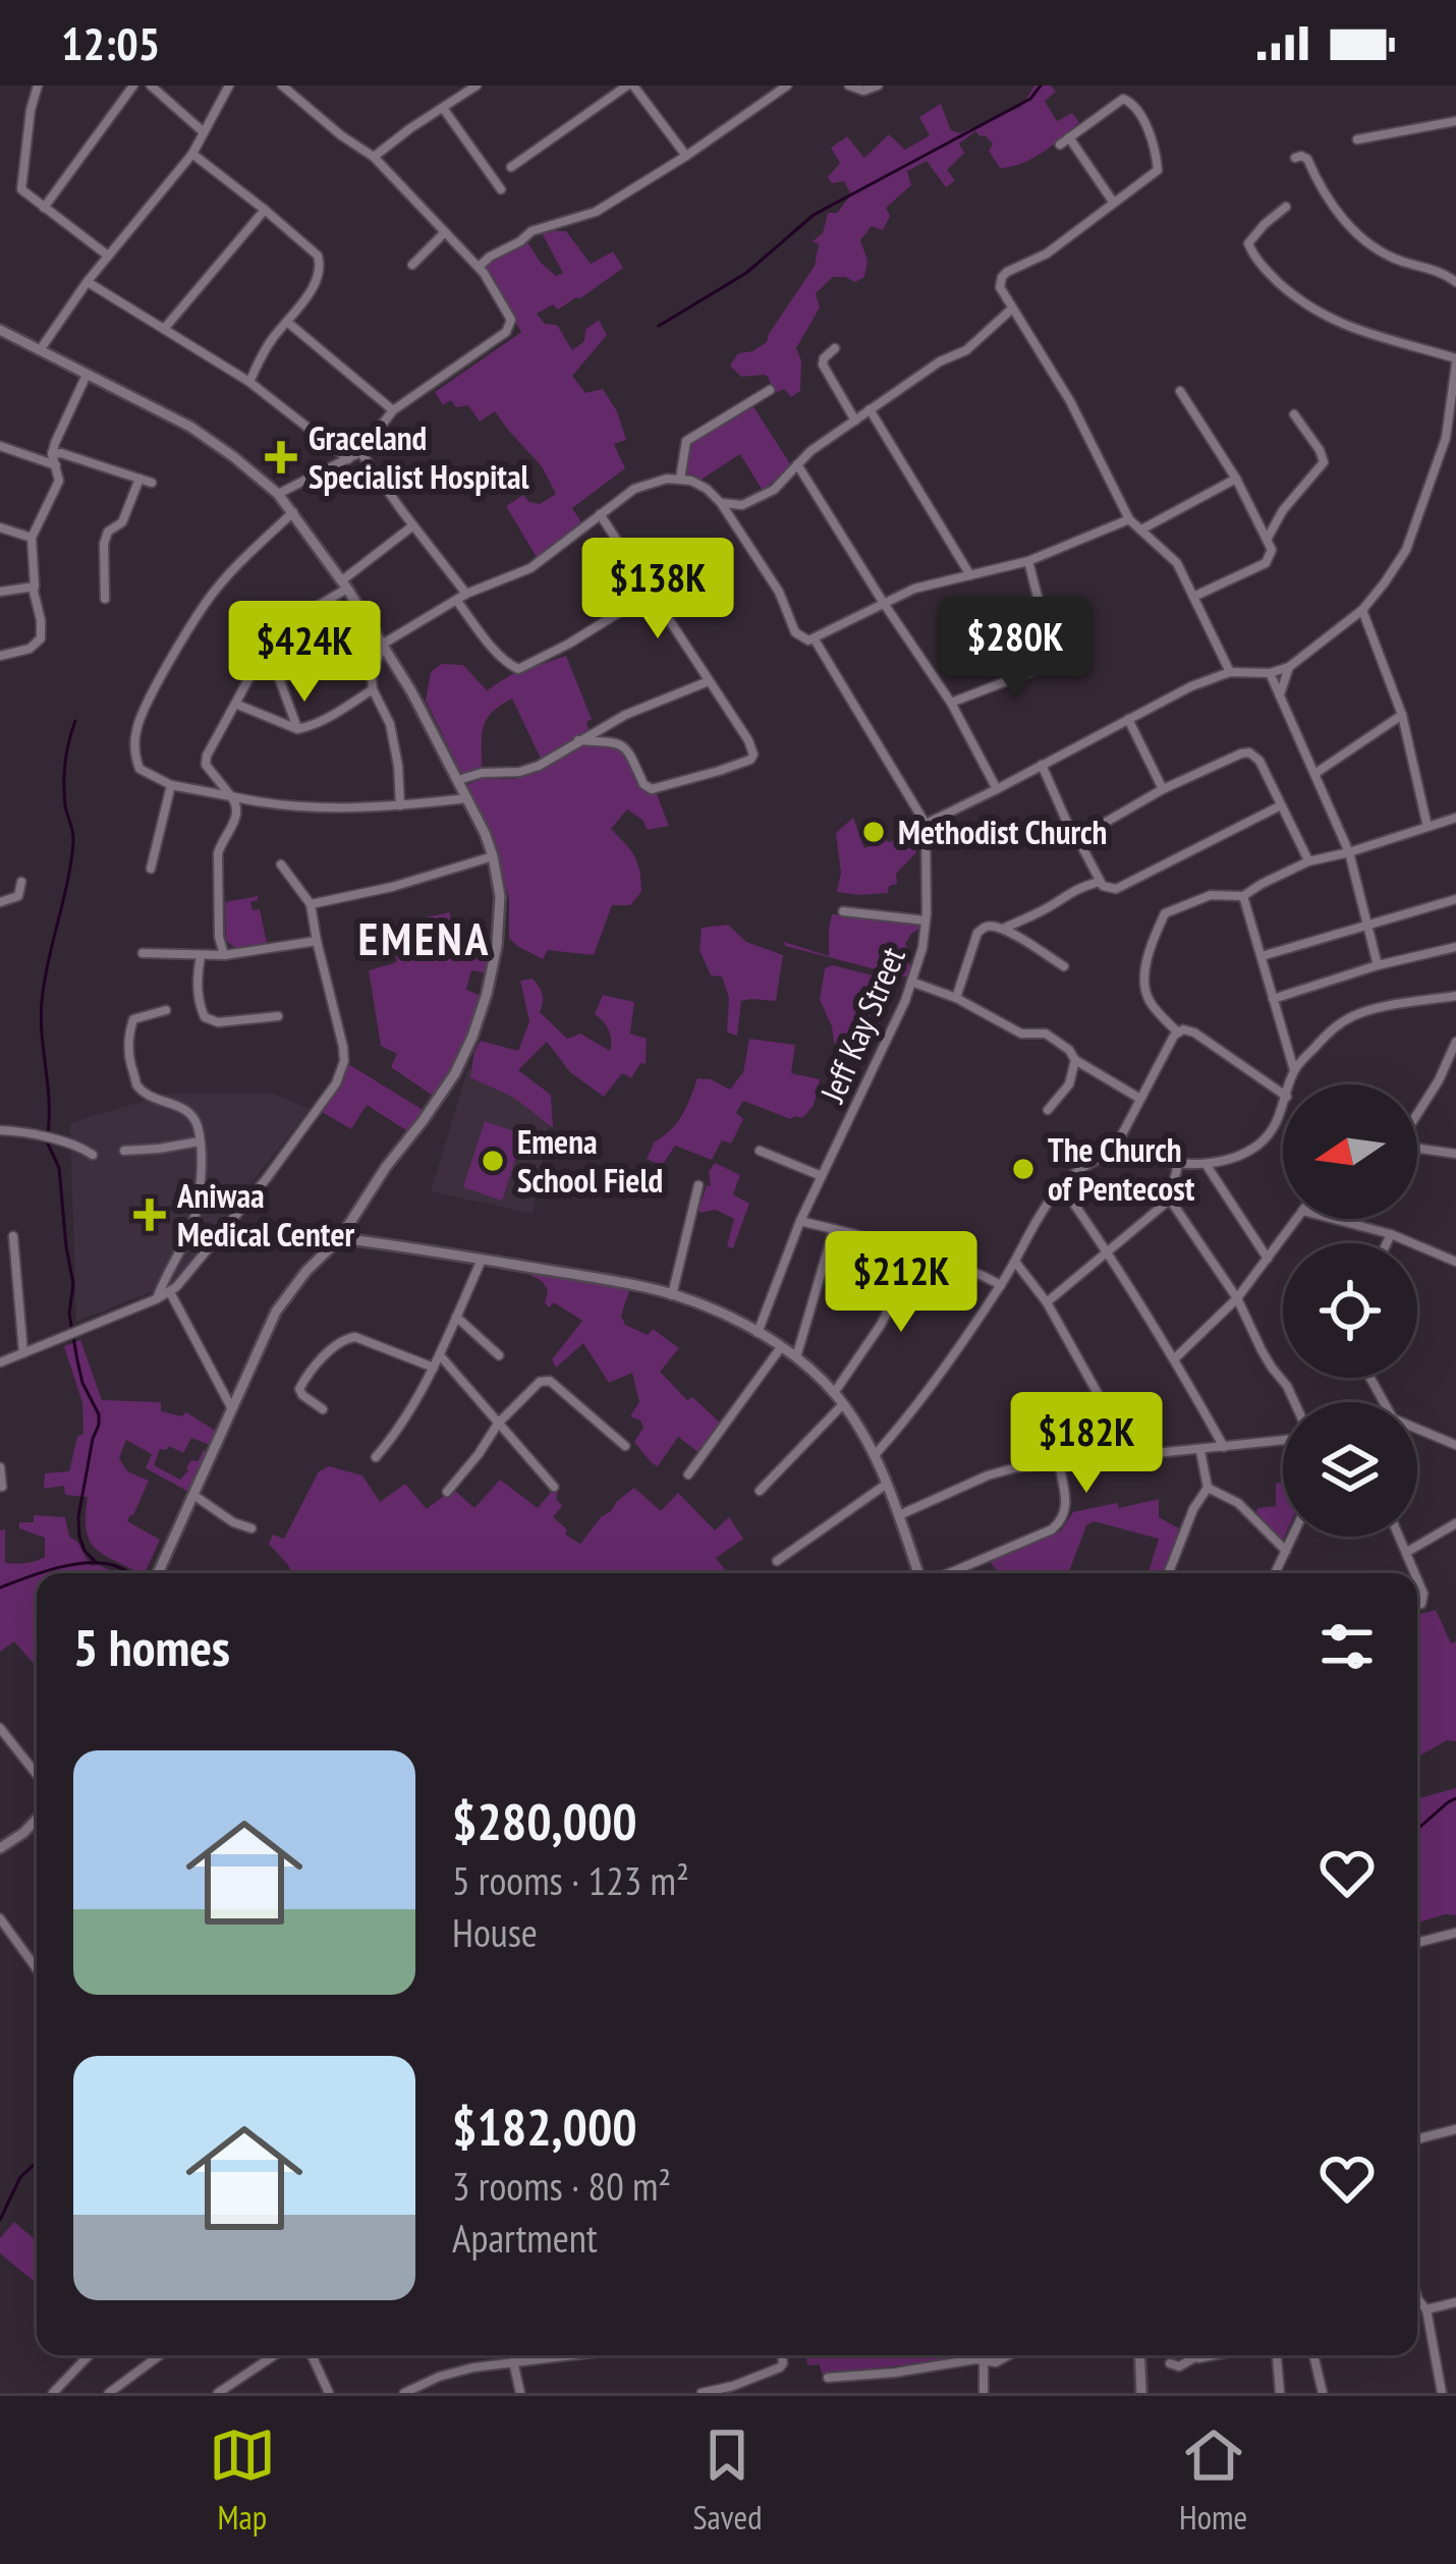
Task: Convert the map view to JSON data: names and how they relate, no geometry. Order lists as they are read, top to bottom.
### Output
{
  "streets": {
    "street": ["Jeff Kay Street"]
  },
  "districts": ["EMENA"],
  "places": {
    "health": ["Graceland Specialist Hospital", "Aniwaa Medical Center"],
    "other": ["Methodist Church", "Emena School Field", "The Church of Pentecost"]
  },
  "north": "left",
  "page": {
    "status": "12:05",
    "price": [
      "$138K",
      "$280K",
      "$424K",
      "$212K",
      "$182K"
    ],
    "heading": "5 homes",
    "list": [
      {
        "name": "$280,000",
        "note": "5 rooms · 123 m² · House"
      },
      {
        "name": "$182,000",
        "note": "3 rooms · 80 m² · Apartment"
      }
    ],
    "tabs": ["Map", "Saved", "Home"]
  }
}
